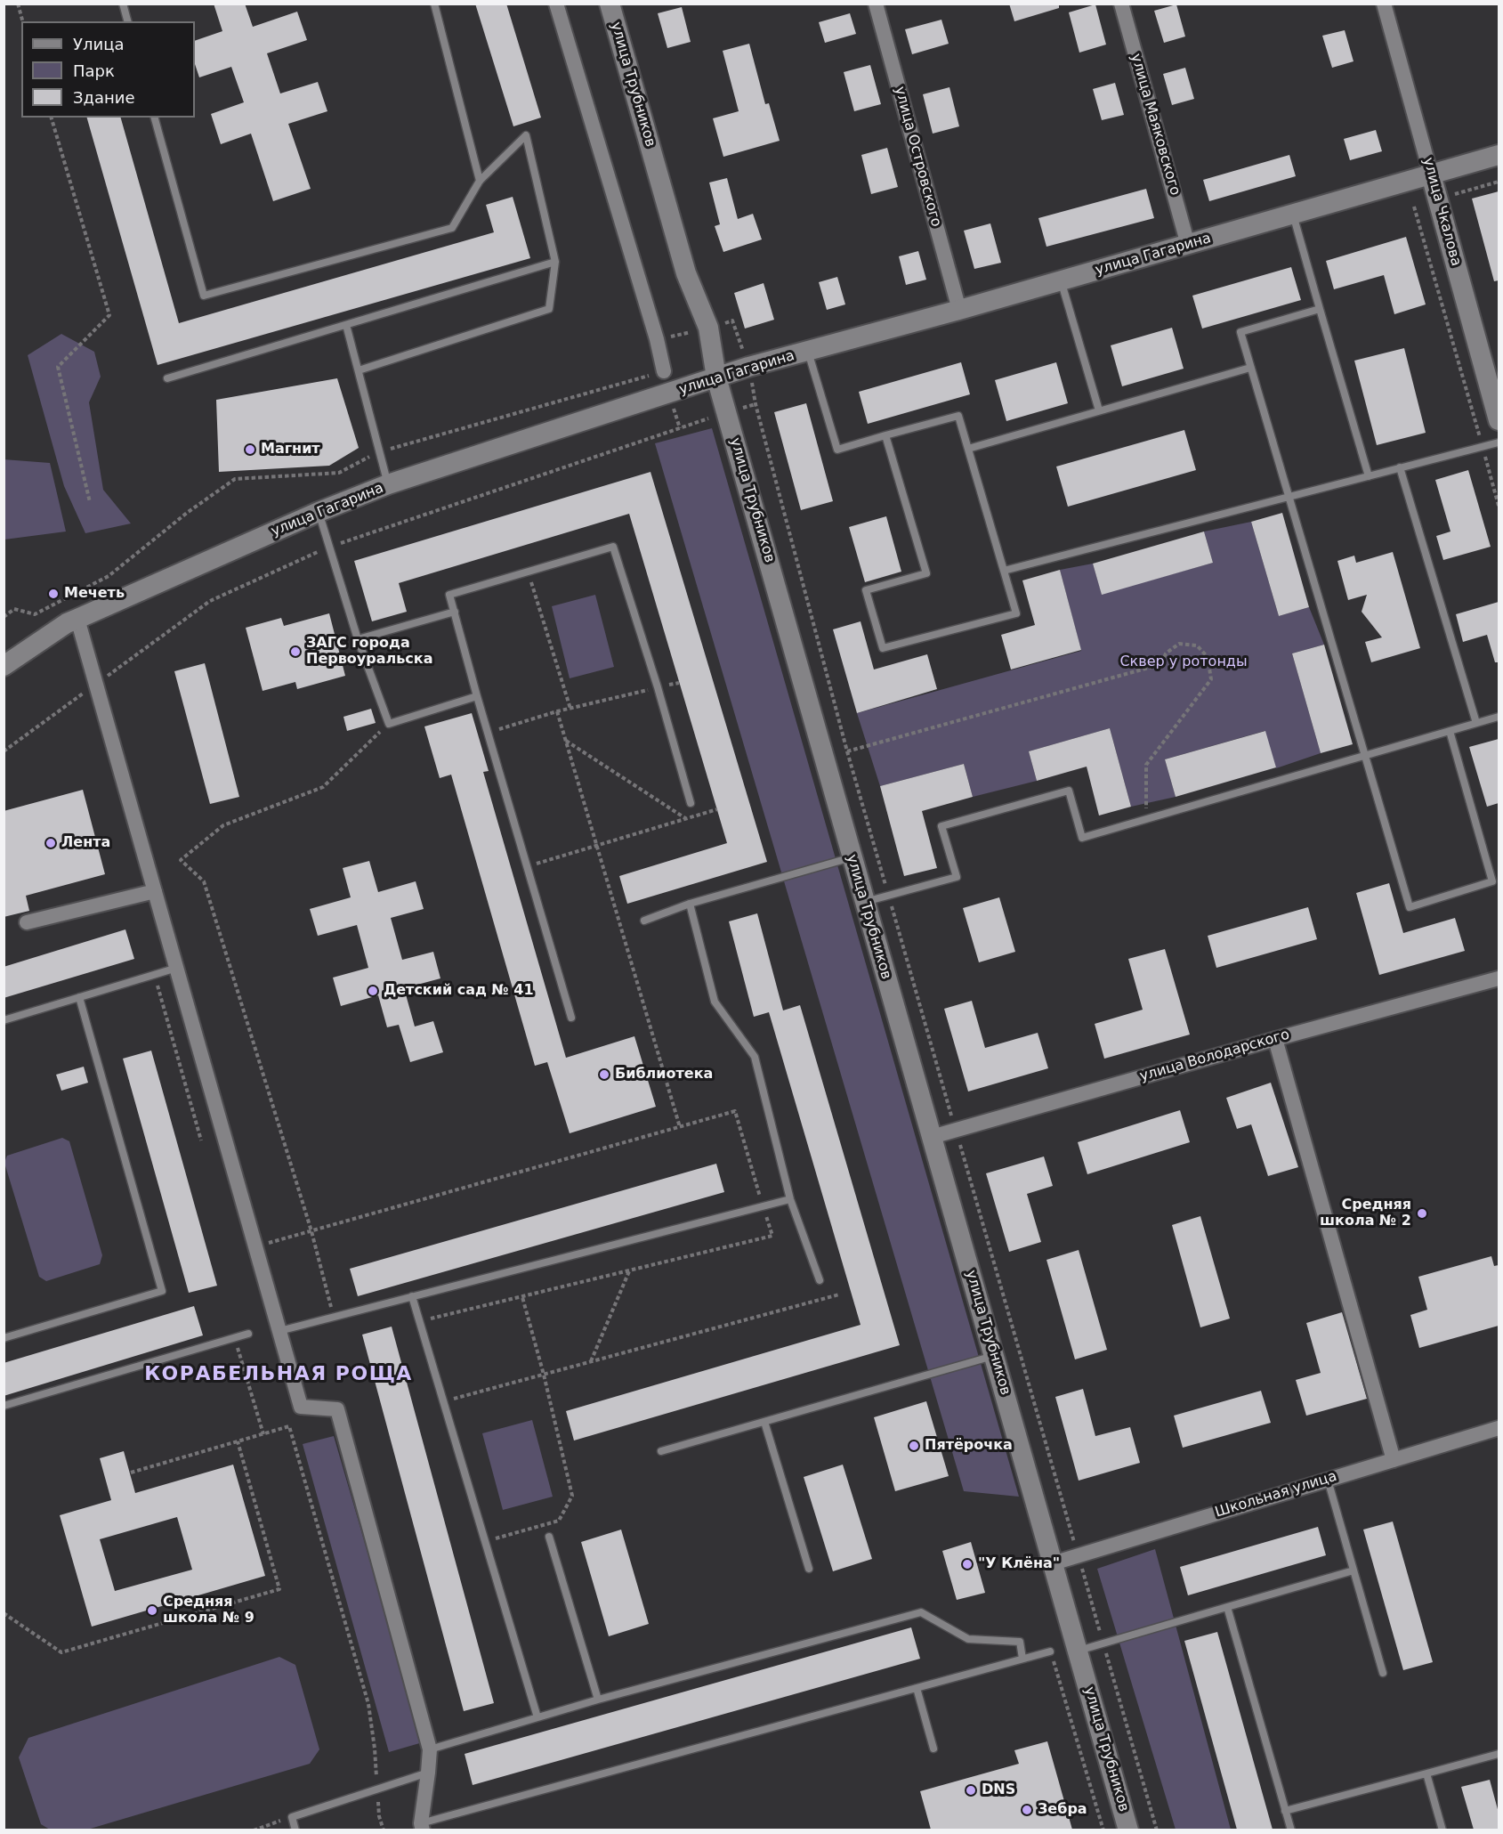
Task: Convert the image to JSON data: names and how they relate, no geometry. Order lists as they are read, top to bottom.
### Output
{
  "streets": {
    "street": [
      "улица Трубников",
      "улица Маяковского",
      "улица Островского",
      "улица Чкалова",
      "улица Гагарина",
      "улица Володарского",
      "Школьная улица"
    ]
  },
  "crossings": [
    ["улица Трубников", "улица Гагарина"],
    ["улица Трубников", "улица Володарского"],
    ["улица Трубников", "Школьная улица"],
    ["улица Маяковского", "улица Гагарина"],
    ["улица Островского", "улица Гагарина"],
    ["улица Чкалова", "улица Гагарина"]
  ],
  "districts": ["КОРАБЕЛЬНАЯ РОЩА"],
  "parks": ["Сквер у ротонды"],
  "places": [
    "Магнит",
    "Мечеть",
    "ЗАГС города Первоуральска",
    "Лента",
    "Детский сад № 41",
    "Библиотека",
    "Средняя школа № 2",
    "Пятёрочка",
    "\"У Клёна\"",
    "Средняя школа № 9",
    "DNS",
    "Зебра"
  ],
  "legend": ["Улица", "Парк", "Здание"]
}
